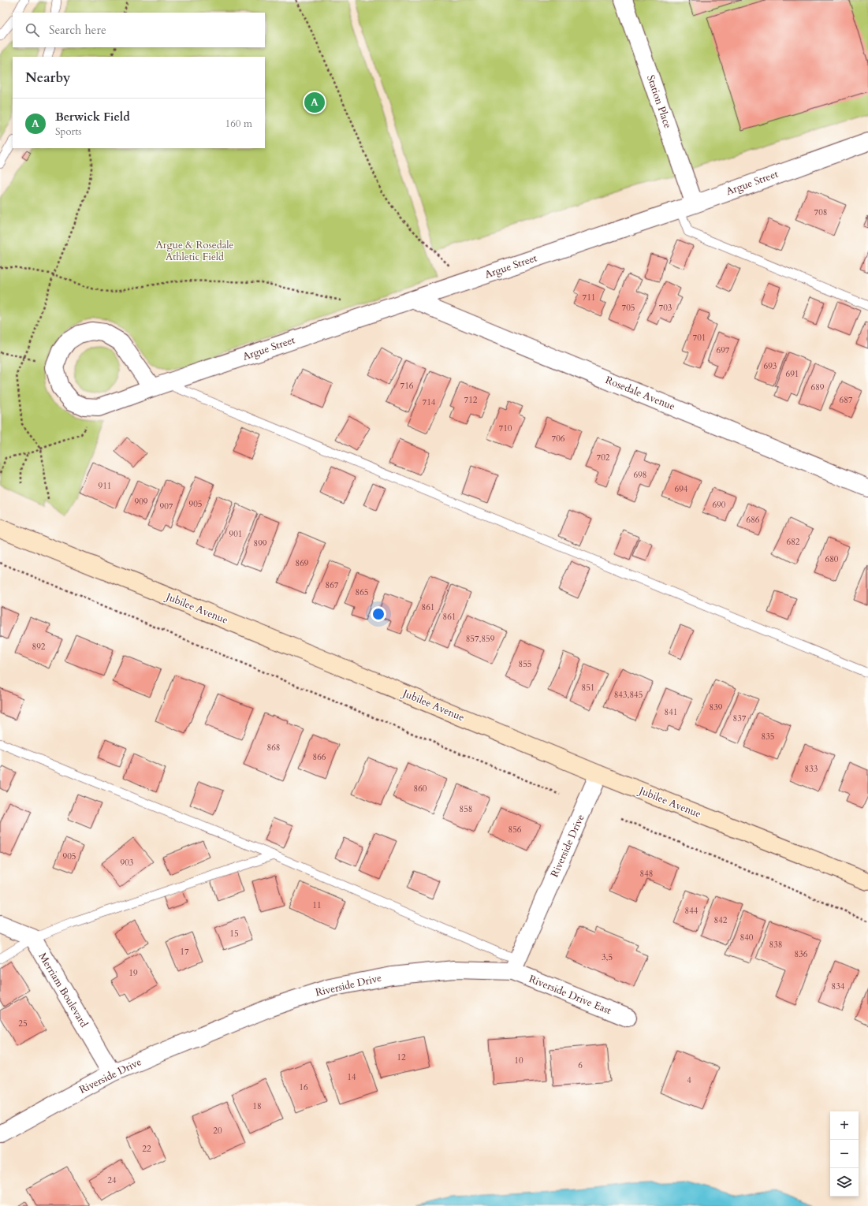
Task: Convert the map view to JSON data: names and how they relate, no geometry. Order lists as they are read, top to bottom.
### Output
{
  "streets": {
    "main road": ["Jubilee Avenue"],
    "street": [
      "Station Place",
      "Argue Street",
      "Rosedale Avenue",
      "Riverside Drive",
      "Merriam Boulevard",
      "Riverside Drive East"
    ]
  },
  "crossings": [
    ["Station Place", "Argue Street"],
    ["Argue Street", "Rosedale Avenue"],
    ["Jubilee Avenue", "Riverside Drive"],
    ["Riverside Drive", "Merriam Boulevard"],
    ["Riverside Drive", "Riverside Drive East"]
  ],
  "parks": ["Argue & Rosedale Athletic Field"],
  "house_numbers": [
    "708",
    "711",
    "705",
    "703",
    "701",
    "697",
    "693",
    "691",
    "716",
    "689",
    "712",
    "687",
    "714",
    "710",
    "706",
    "702",
    "698",
    "911",
    "694",
    "909",
    "905",
    "690",
    "907",
    "686",
    "901",
    "682",
    "899",
    "680",
    "869",
    "867",
    "865",
    "861",
    "861",
    "857,859",
    "892",
    "855",
    "851",
    "843,845",
    "839",
    "841",
    "837",
    "835",
    "868",
    "866",
    "833",
    "860",
    "858",
    "856",
    "905",
    "903",
    "848",
    "11",
    "844",
    "842",
    "15",
    "840",
    "838",
    "17",
    "836",
    "3,5",
    "19",
    "834",
    "25",
    "12",
    "10",
    "6",
    "14",
    "4",
    "16",
    "18",
    "20",
    "22",
    "24"
  ],
  "page": {
    "search": "Search here",
    "heading": "Nearby",
    "pins": "A",
    "list": [
      {
        "mark": "A",
        "name": "Berwick Field",
        "note": "Sports",
        "value": "160 m"
      }
    ],
    "map_buttons": ["+", "−"]
  }
}
